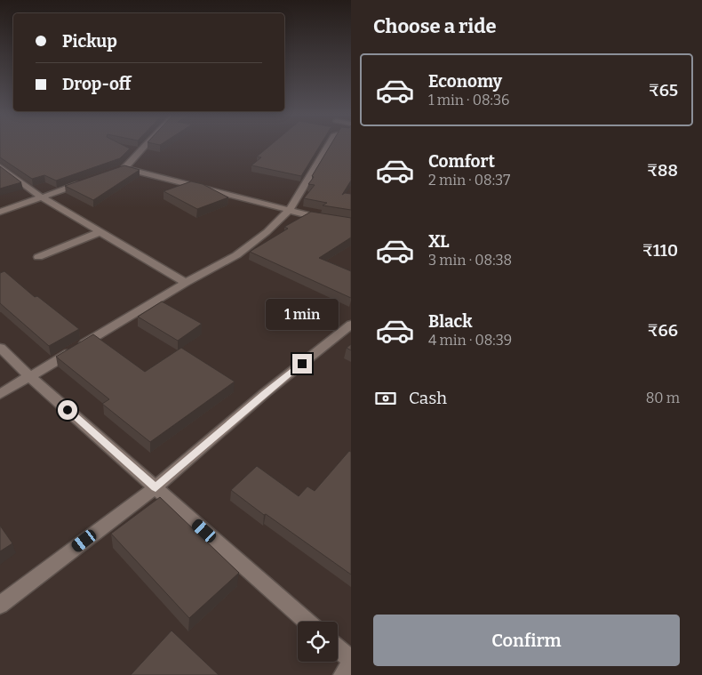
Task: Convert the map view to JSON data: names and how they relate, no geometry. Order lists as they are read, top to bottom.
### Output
{
  "page": {
    "heading": "Choose a ride",
    "banner": ["Pickup", "Drop-off"],
    "list": [
      {
        "name": "Economy",
        "note": "1 min · 08:36",
        "value": "₹65"
      },
      {
        "name": "Comfort",
        "note": "2 min · 08:37",
        "value": "₹88"
      },
      {
        "name": "XL",
        "note": "3 min · 08:38",
        "value": "₹110"
      },
      {
        "name": "Black",
        "note": "4 min · 08:39",
        "value": "₹66"
      }
    ],
    "bubble": "1 min",
    "pay": ["Cash", "80 m"],
    "buttons": "Confirm"
  }
}
